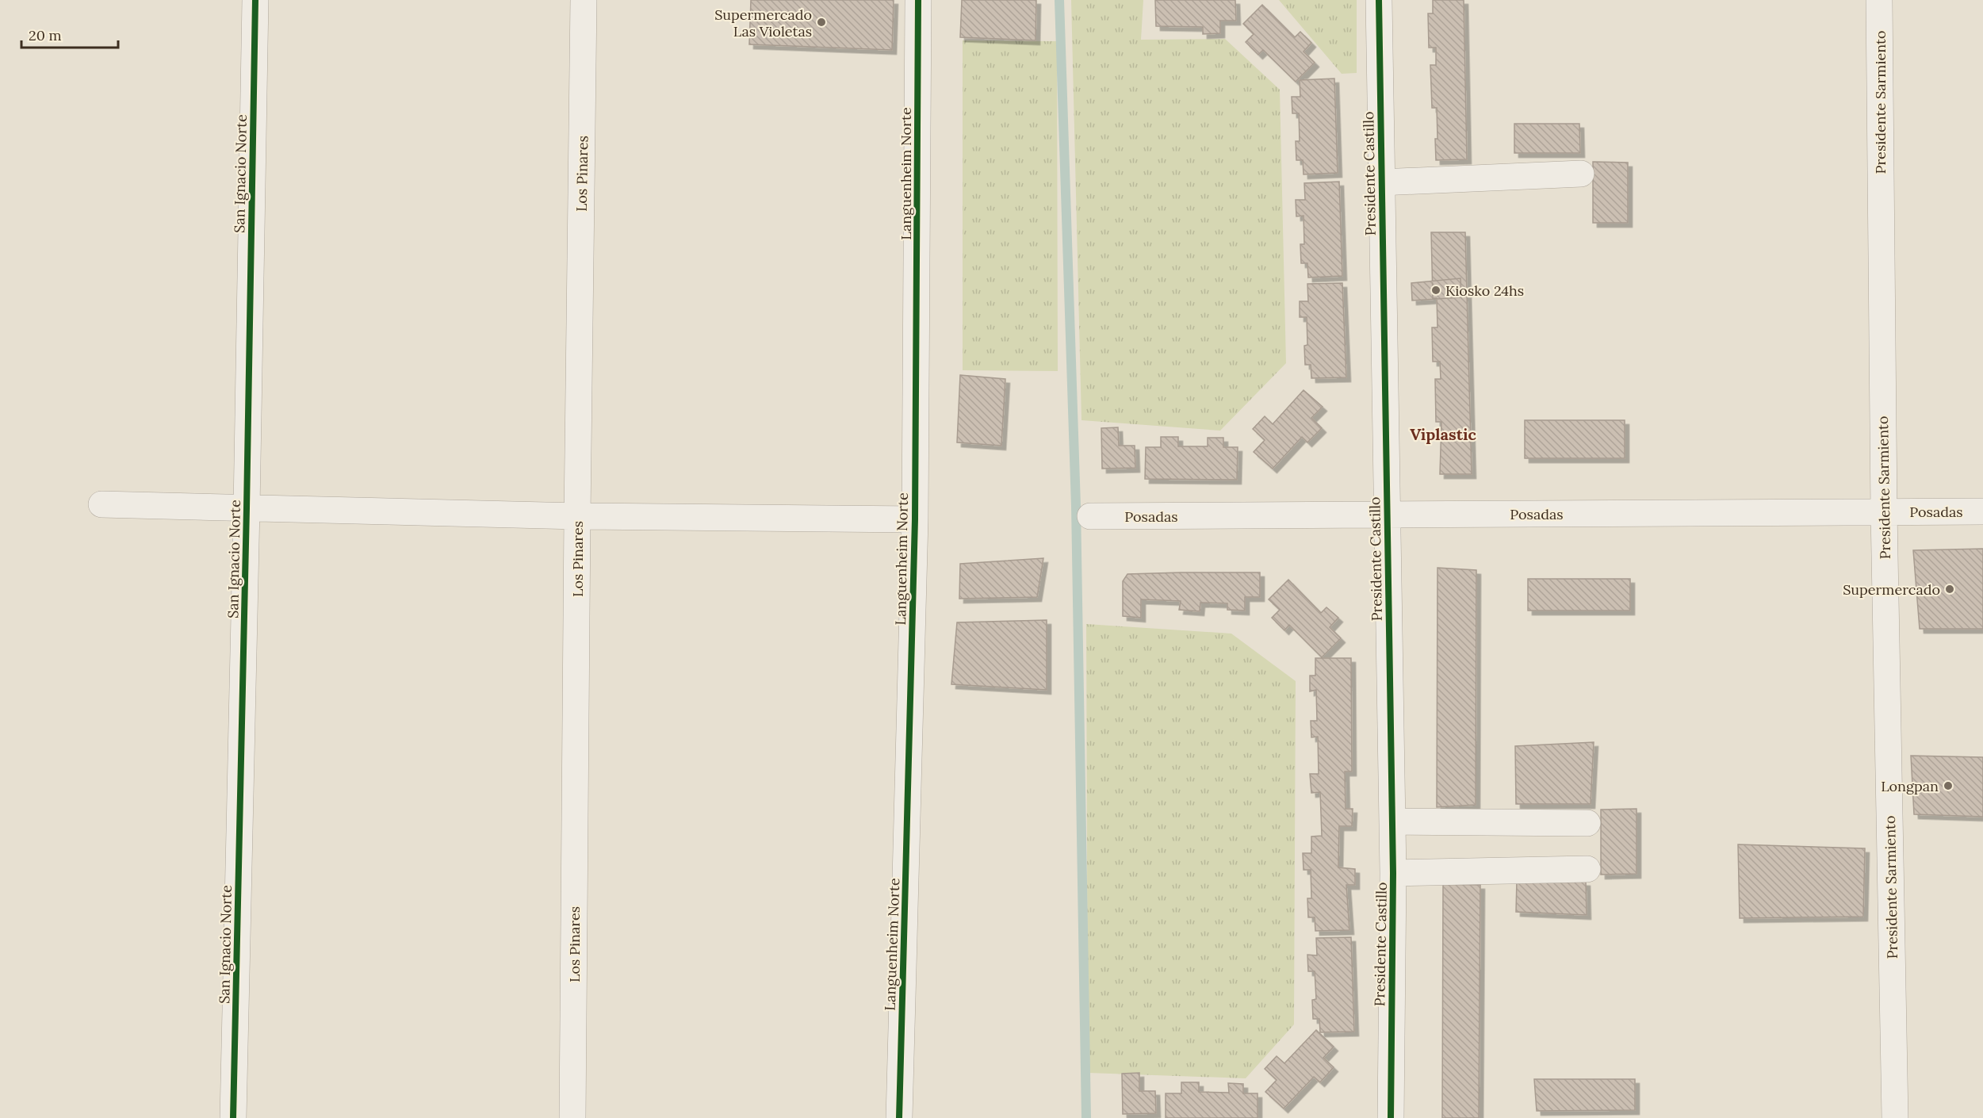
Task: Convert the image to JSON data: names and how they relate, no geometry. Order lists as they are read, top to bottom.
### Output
{
  "streets": {
    "street": [
      "Presidente Sarmiento",
      "San Ignacio Norte",
      "Los Pinares",
      "Languenheim Norte",
      "Presidente Castillo",
      "Posadas"
    ]
  },
  "crossings": [
    ["Presidente Sarmiento", "Posadas"],
    ["Presidente Castillo", "Posadas"]
  ],
  "districts": ["Viplastic"],
  "places": [
    "Supermercado Las Violetas",
    "Kiosko 24hs",
    "Supermercado",
    "Longpan"
  ],
  "scale_bar": "20 m"
}
